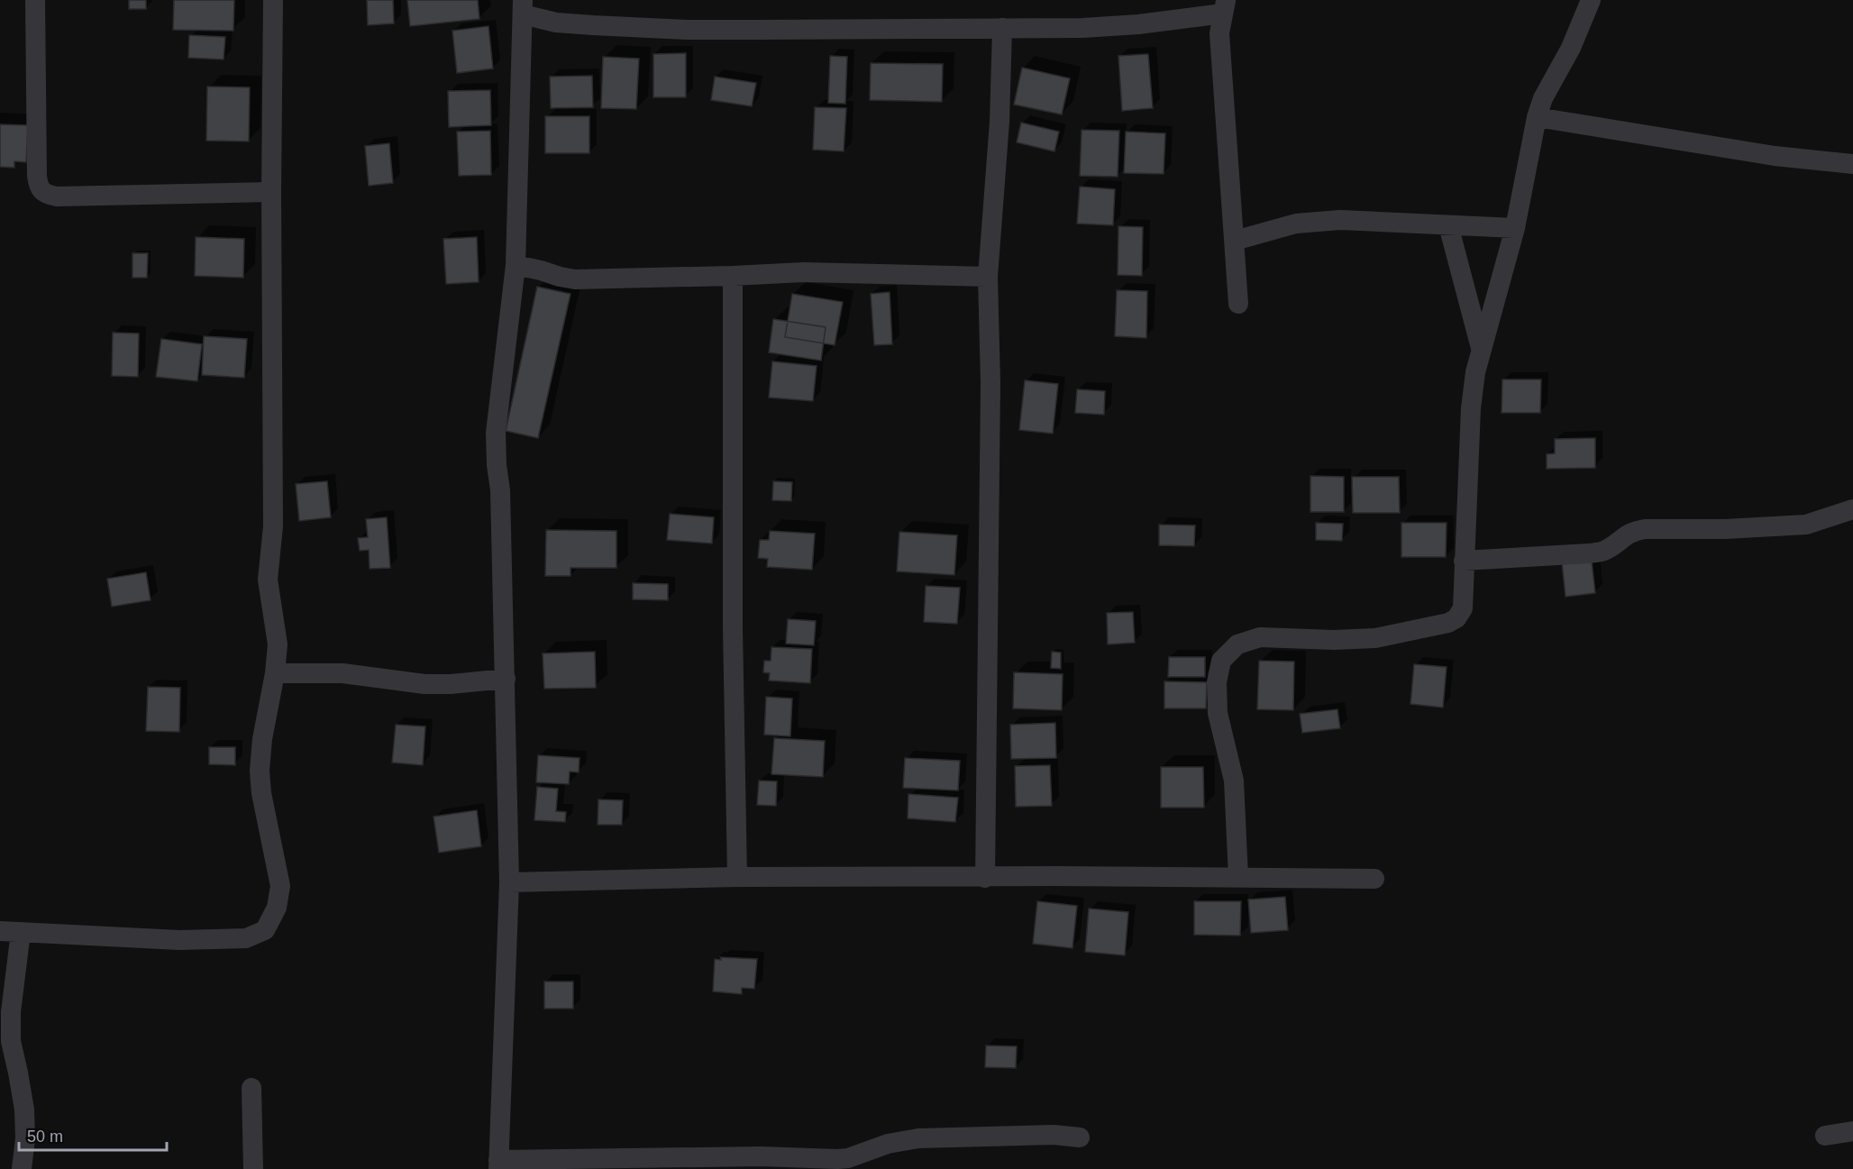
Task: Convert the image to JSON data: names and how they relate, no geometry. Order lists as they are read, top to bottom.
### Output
{
  "scale_bar": "50 m"
}
